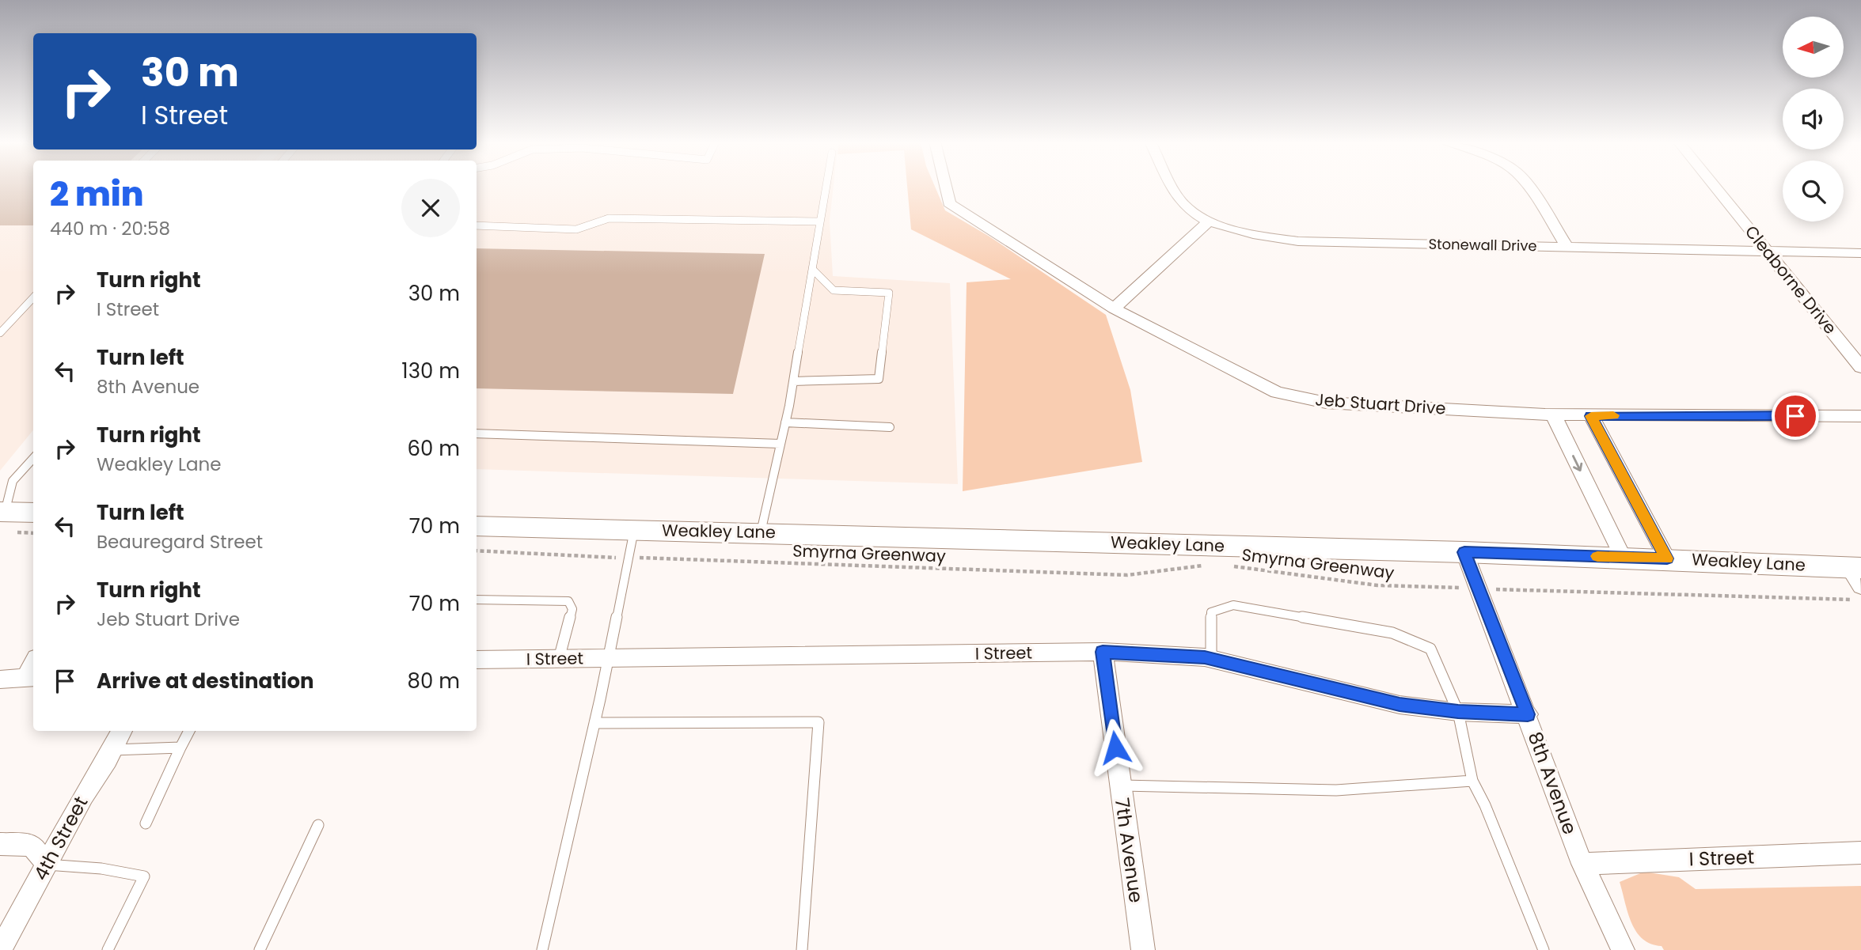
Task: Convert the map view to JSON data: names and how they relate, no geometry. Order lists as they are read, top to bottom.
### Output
{
  "streets": {
    "main road": ["Weakley Lane"],
    "street": [
      "Stonewall Drive",
      "Cleaborne Drive",
      "Jeb Stuart Drive",
      "I Street",
      "8th Avenue",
      "4th Street",
      "7th Avenue"
    ],
    "path": ["Smyrna Greenway"]
  },
  "crossings": [
    ["Stonewall Drive", "Cleaborne Drive"],
    ["Weakley Lane", "8th Avenue"],
    ["Smyrna Greenway", "8th Avenue"],
    ["I Street", "8th Avenue"],
    ["I Street", "7th Avenue"]
  ],
  "north": "left",
  "page": {
    "turn": ["30 m", "I Street"],
    "heading": ["2 min", "440 m · 20:58"],
    "list": [
      {
        "name": "Turn right",
        "note": "I Street",
        "value": "30 m"
      },
      {
        "name": "Turn left",
        "note": "8th Avenue",
        "value": "130 m"
      },
      {
        "name": "Turn right",
        "note": "Weakley Lane",
        "value": "60 m"
      },
      {
        "name": "Turn left",
        "note": "Beauregard Street",
        "value": "70 m"
      },
      {
        "name": "Turn right",
        "note": "Jeb Stuart Drive",
        "value": "70 m"
      },
      {
        "name": "Arrive at destination",
        "value": "80 m"
      }
    ]
  }
}
